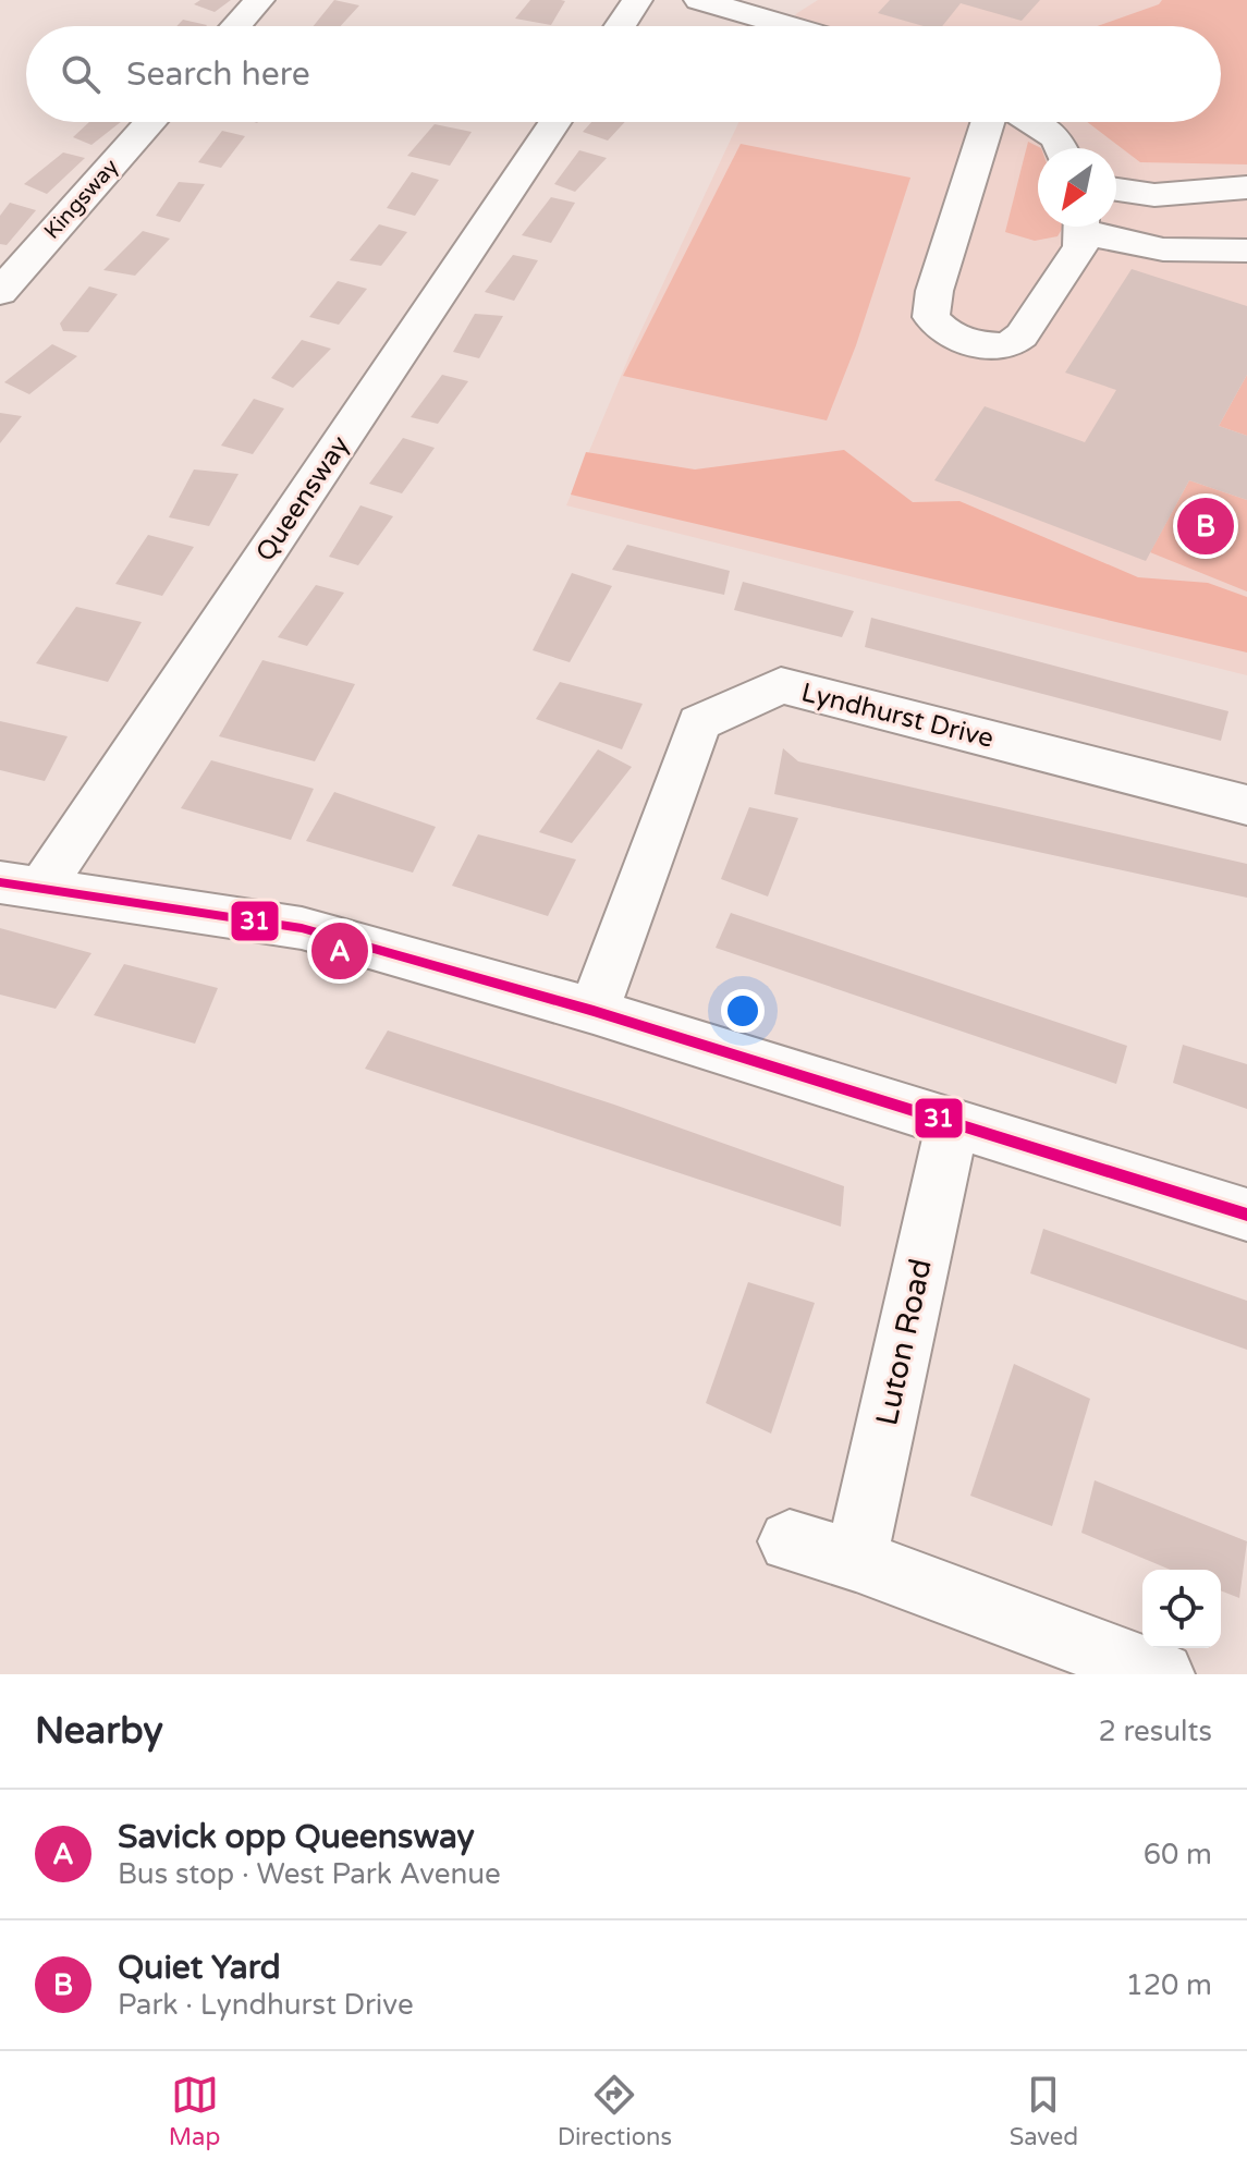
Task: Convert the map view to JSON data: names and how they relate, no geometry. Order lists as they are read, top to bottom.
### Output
{
  "streets": {
    "street": [
      "Kingsway",
      "Queensway",
      "Lyndhurst Drive",
      "Luton Road"
    ]
  },
  "lines": ["transit line 31"],
  "north": "bottom left",
  "page": {
    "search": "Search here",
    "pins": ["B", "A"],
    "heading": ["Nearby", "2 results"],
    "list": [
      {
        "mark": "A",
        "name": "Savick opp Queensway",
        "note": "Bus stop · West Park Avenue",
        "value": "60 m"
      },
      {
        "mark": "B",
        "name": "Quiet Yard",
        "note": "Park · Lyndhurst Drive",
        "value": "120 m"
      }
    ],
    "nav": ["Map", "Directions", "Saved"]
  }
}
